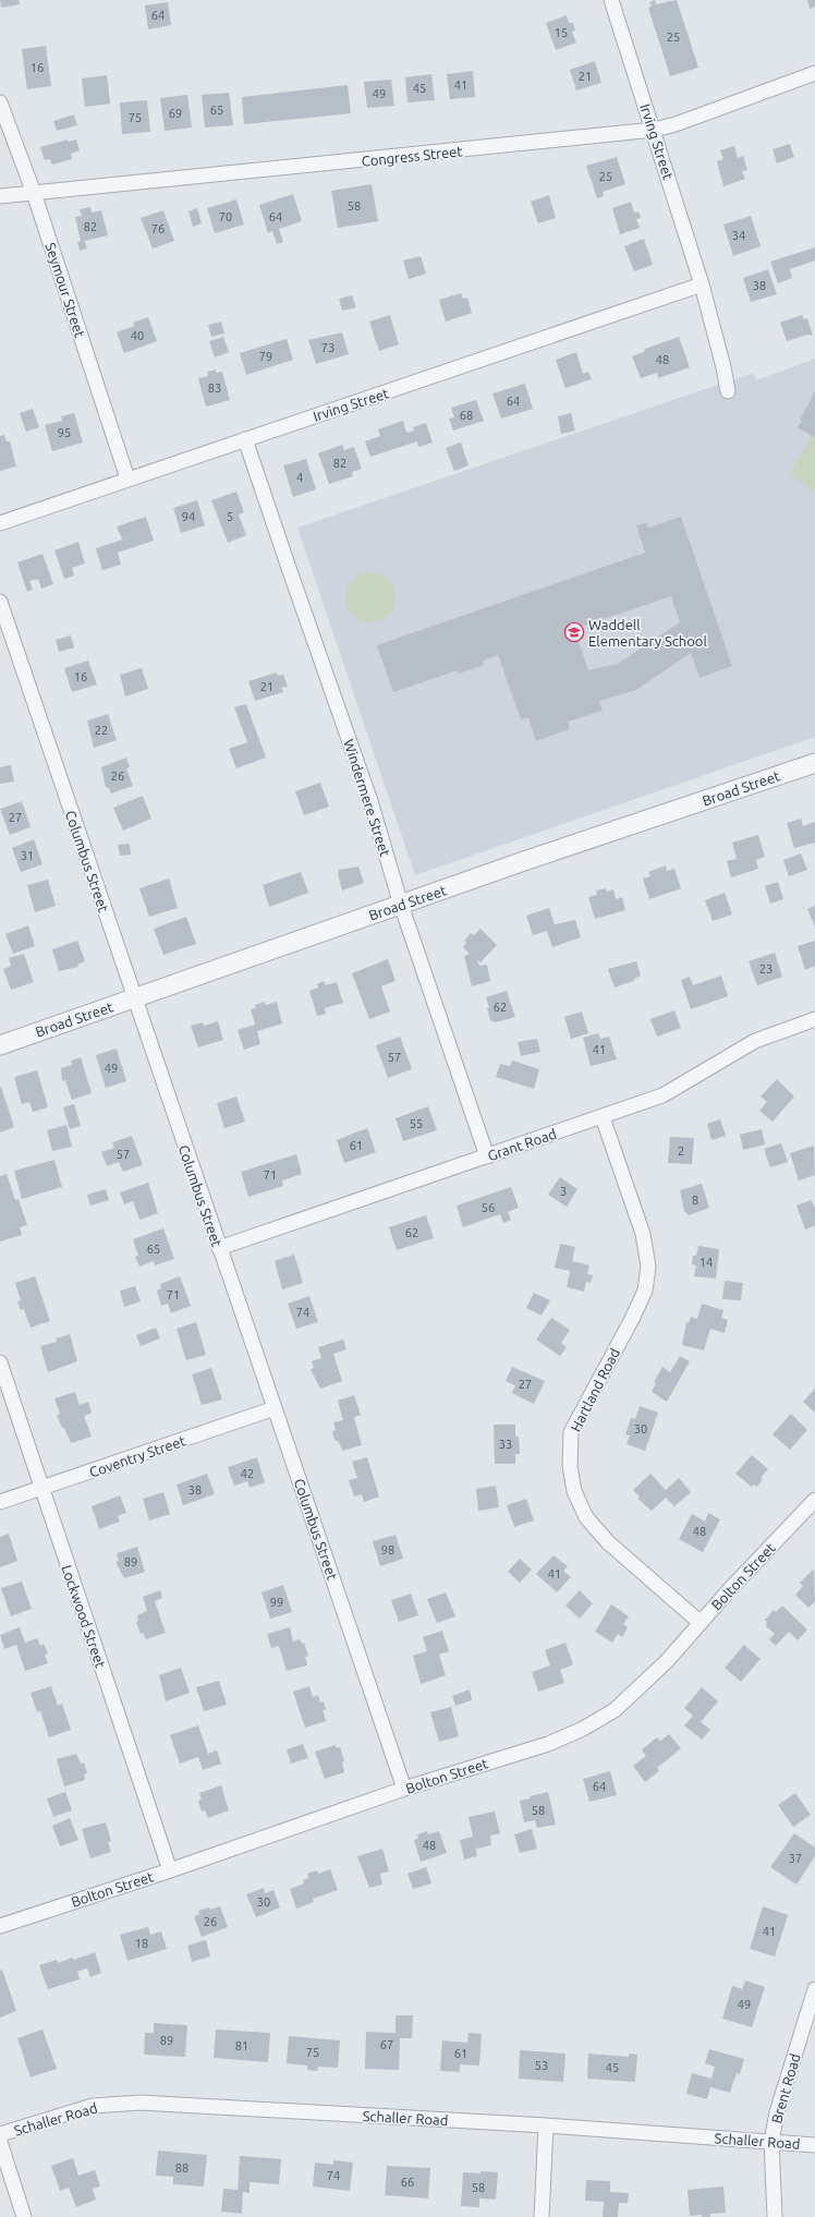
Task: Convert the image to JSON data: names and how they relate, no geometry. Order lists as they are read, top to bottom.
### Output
{
  "streets": {
    "street": [
      "Irving Street",
      "Congress Street",
      "Seymour Street",
      "Broad Street",
      "Windermere Street",
      "Columbus Street",
      "Grant Road",
      "Hartland Road",
      "Coventry Street",
      "Bolton Street",
      "Lockwood Street",
      "Brent Road",
      "Schaller Road"
    ]
  },
  "crossings": [
    ["Irving Street", "Congress Street"],
    ["Irving Street", "Seymour Street"],
    ["Irving Street", "Windermere Street"],
    ["Congress Street", "Seymour Street"],
    ["Broad Street", "Windermere Street"],
    ["Broad Street", "Columbus Street"],
    ["Windermere Street", "Grant Road"],
    ["Columbus Street", "Grant Road"],
    ["Columbus Street", "Coventry Street"],
    ["Columbus Street", "Bolton Street"],
    ["Grant Road", "Hartland Road"],
    ["Hartland Road", "Bolton Street"],
    ["Coventry Street", "Lockwood Street"],
    ["Bolton Street", "Lockwood Street"],
    ["Brent Road", "Schaller Road"]
  ],
  "places": {
    "school or university": ["Waddell Elementary School"]
  },
  "house_numbers": [
    "64",
    "15",
    "25",
    "16",
    "21",
    "41",
    "45",
    "49",
    "65",
    "69",
    "75",
    "25",
    "58",
    "70",
    "64",
    "82",
    "76",
    "34",
    "38",
    "40",
    "73",
    "79",
    "48",
    "83",
    "64",
    "68",
    "95",
    "82",
    "4",
    "94",
    "5",
    "16",
    "21",
    "22",
    "26",
    "27",
    "31",
    "23",
    "62",
    "41",
    "57",
    "49",
    "55",
    "61",
    "2",
    "57",
    "71",
    "3",
    "8",
    "56",
    "62",
    "65",
    "14",
    "71",
    "74",
    "27",
    "30",
    "33",
    "42",
    "38",
    "48",
    "98",
    "89",
    "41",
    "99",
    "64",
    "58",
    "48",
    "37",
    "30",
    "26",
    "41",
    "18",
    "49",
    "89",
    "67",
    "81",
    "75",
    "61",
    "53",
    "45",
    "88",
    "74",
    "66",
    "58"
  ]
}
